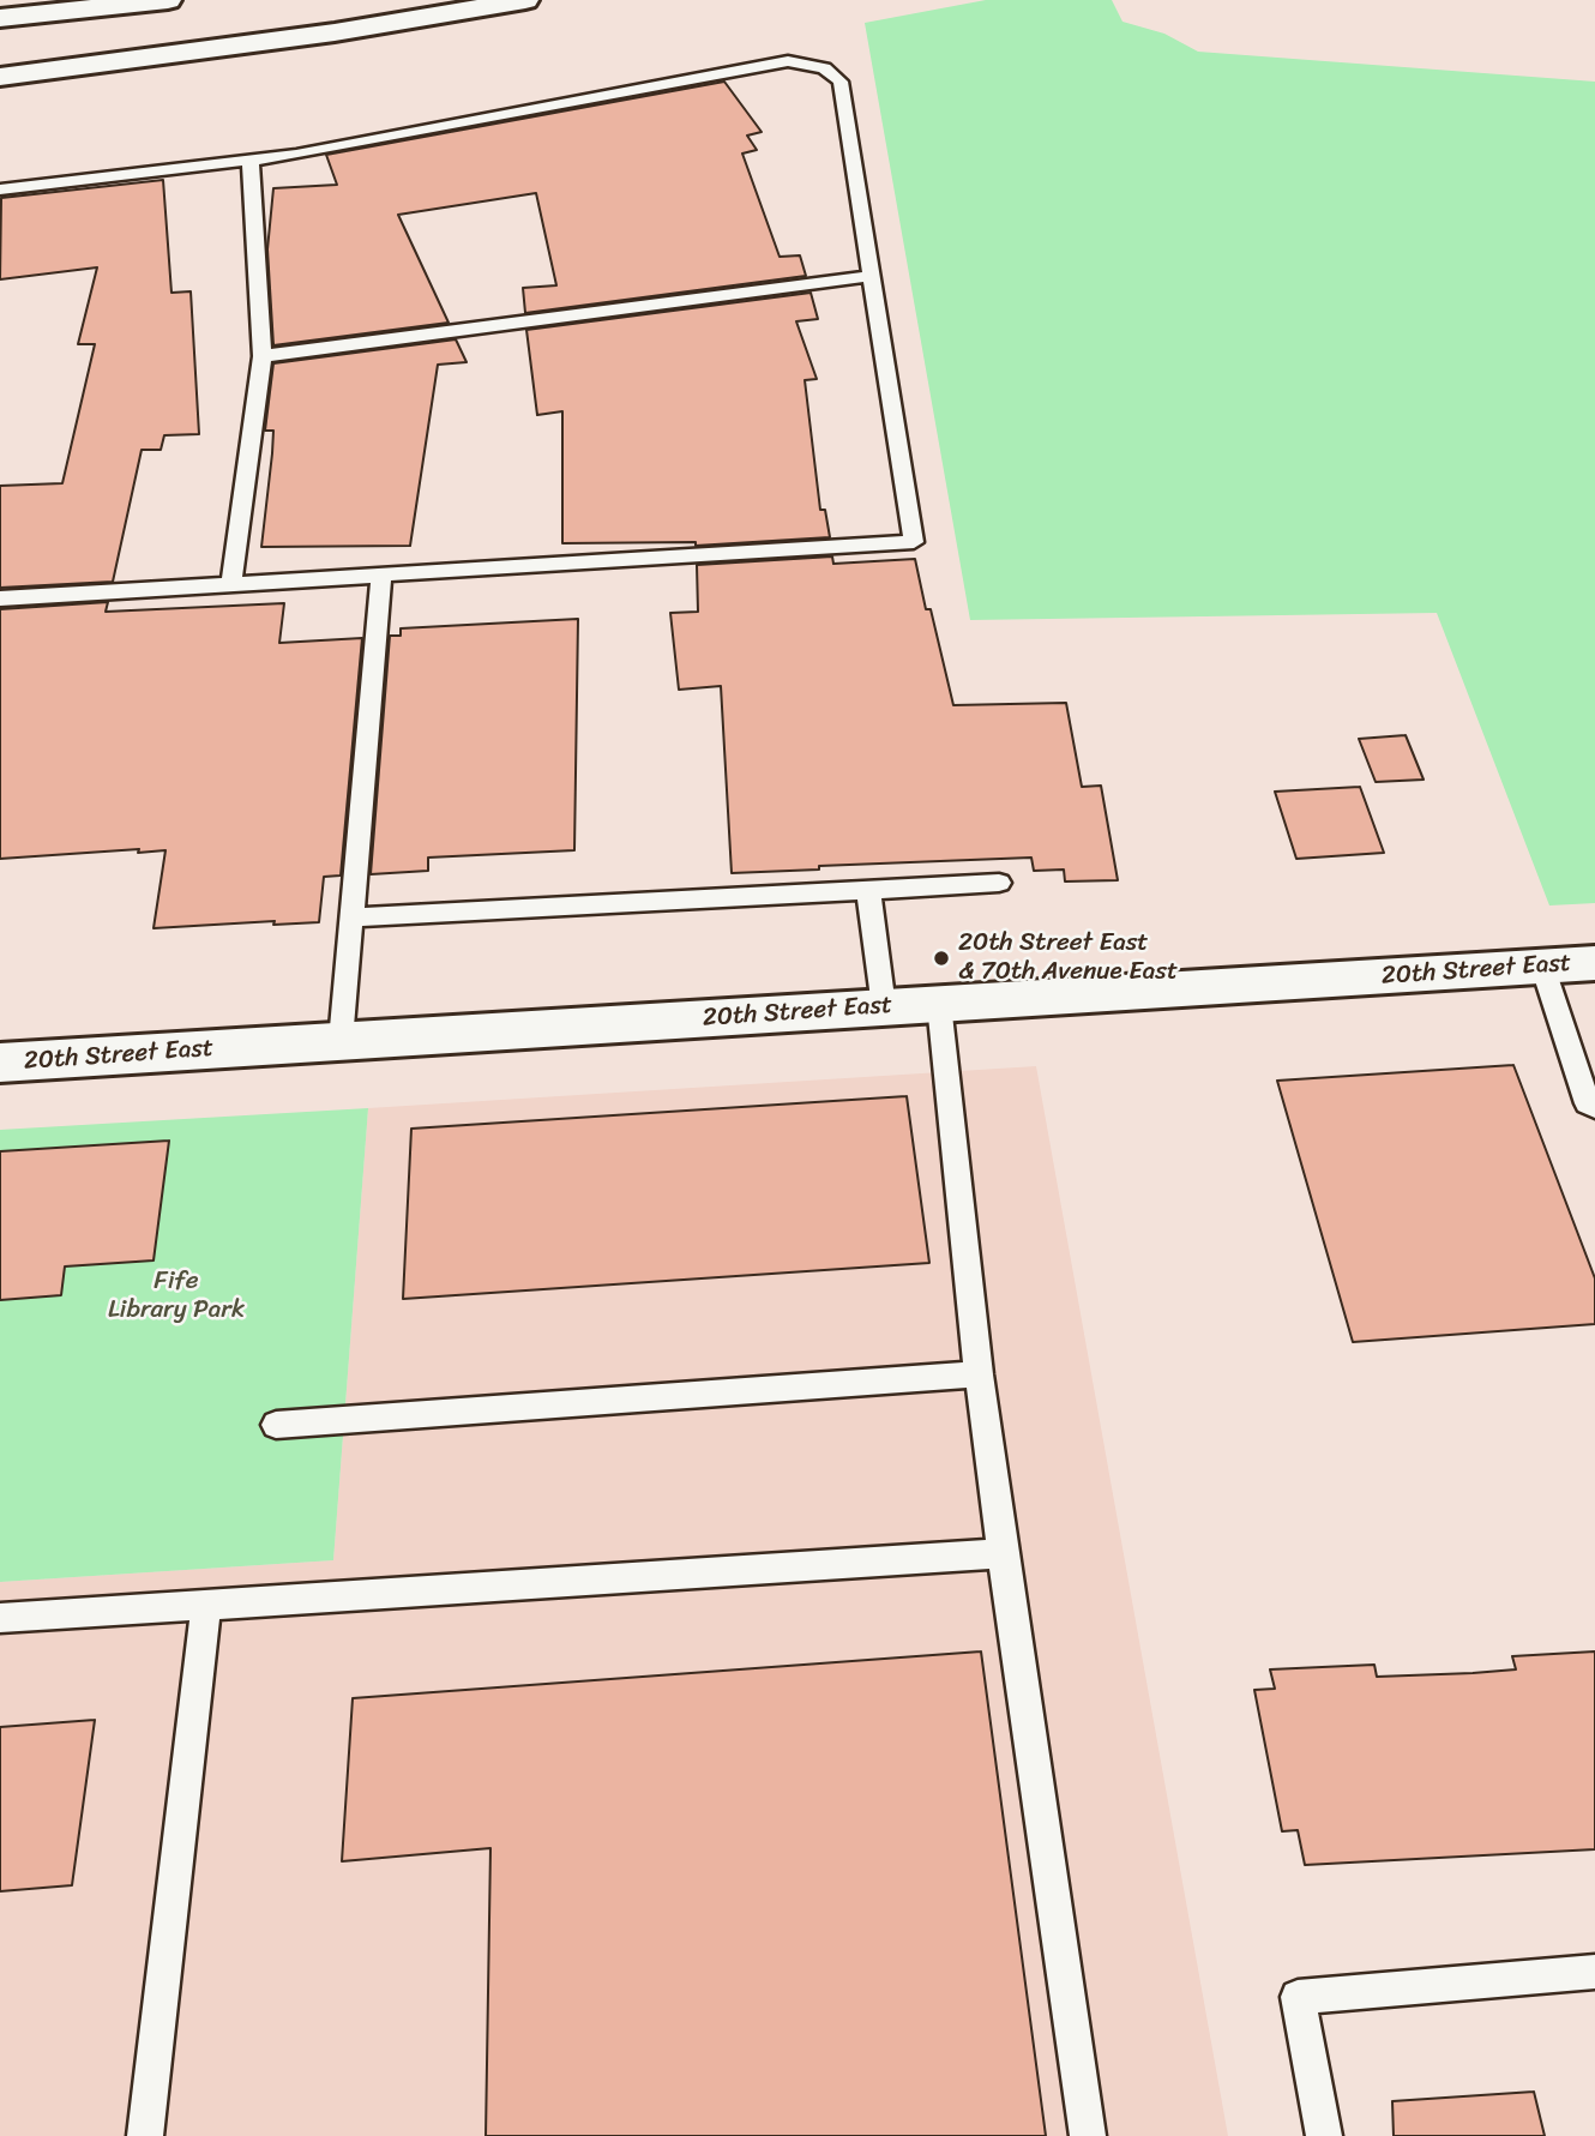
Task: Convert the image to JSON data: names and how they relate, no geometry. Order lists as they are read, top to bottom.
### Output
{
  "streets": {
    "main road": ["20th Street East"]
  },
  "parks": ["Fife Library Park"],
  "places": ["20th Street East & 70th Avenue East"]
}
